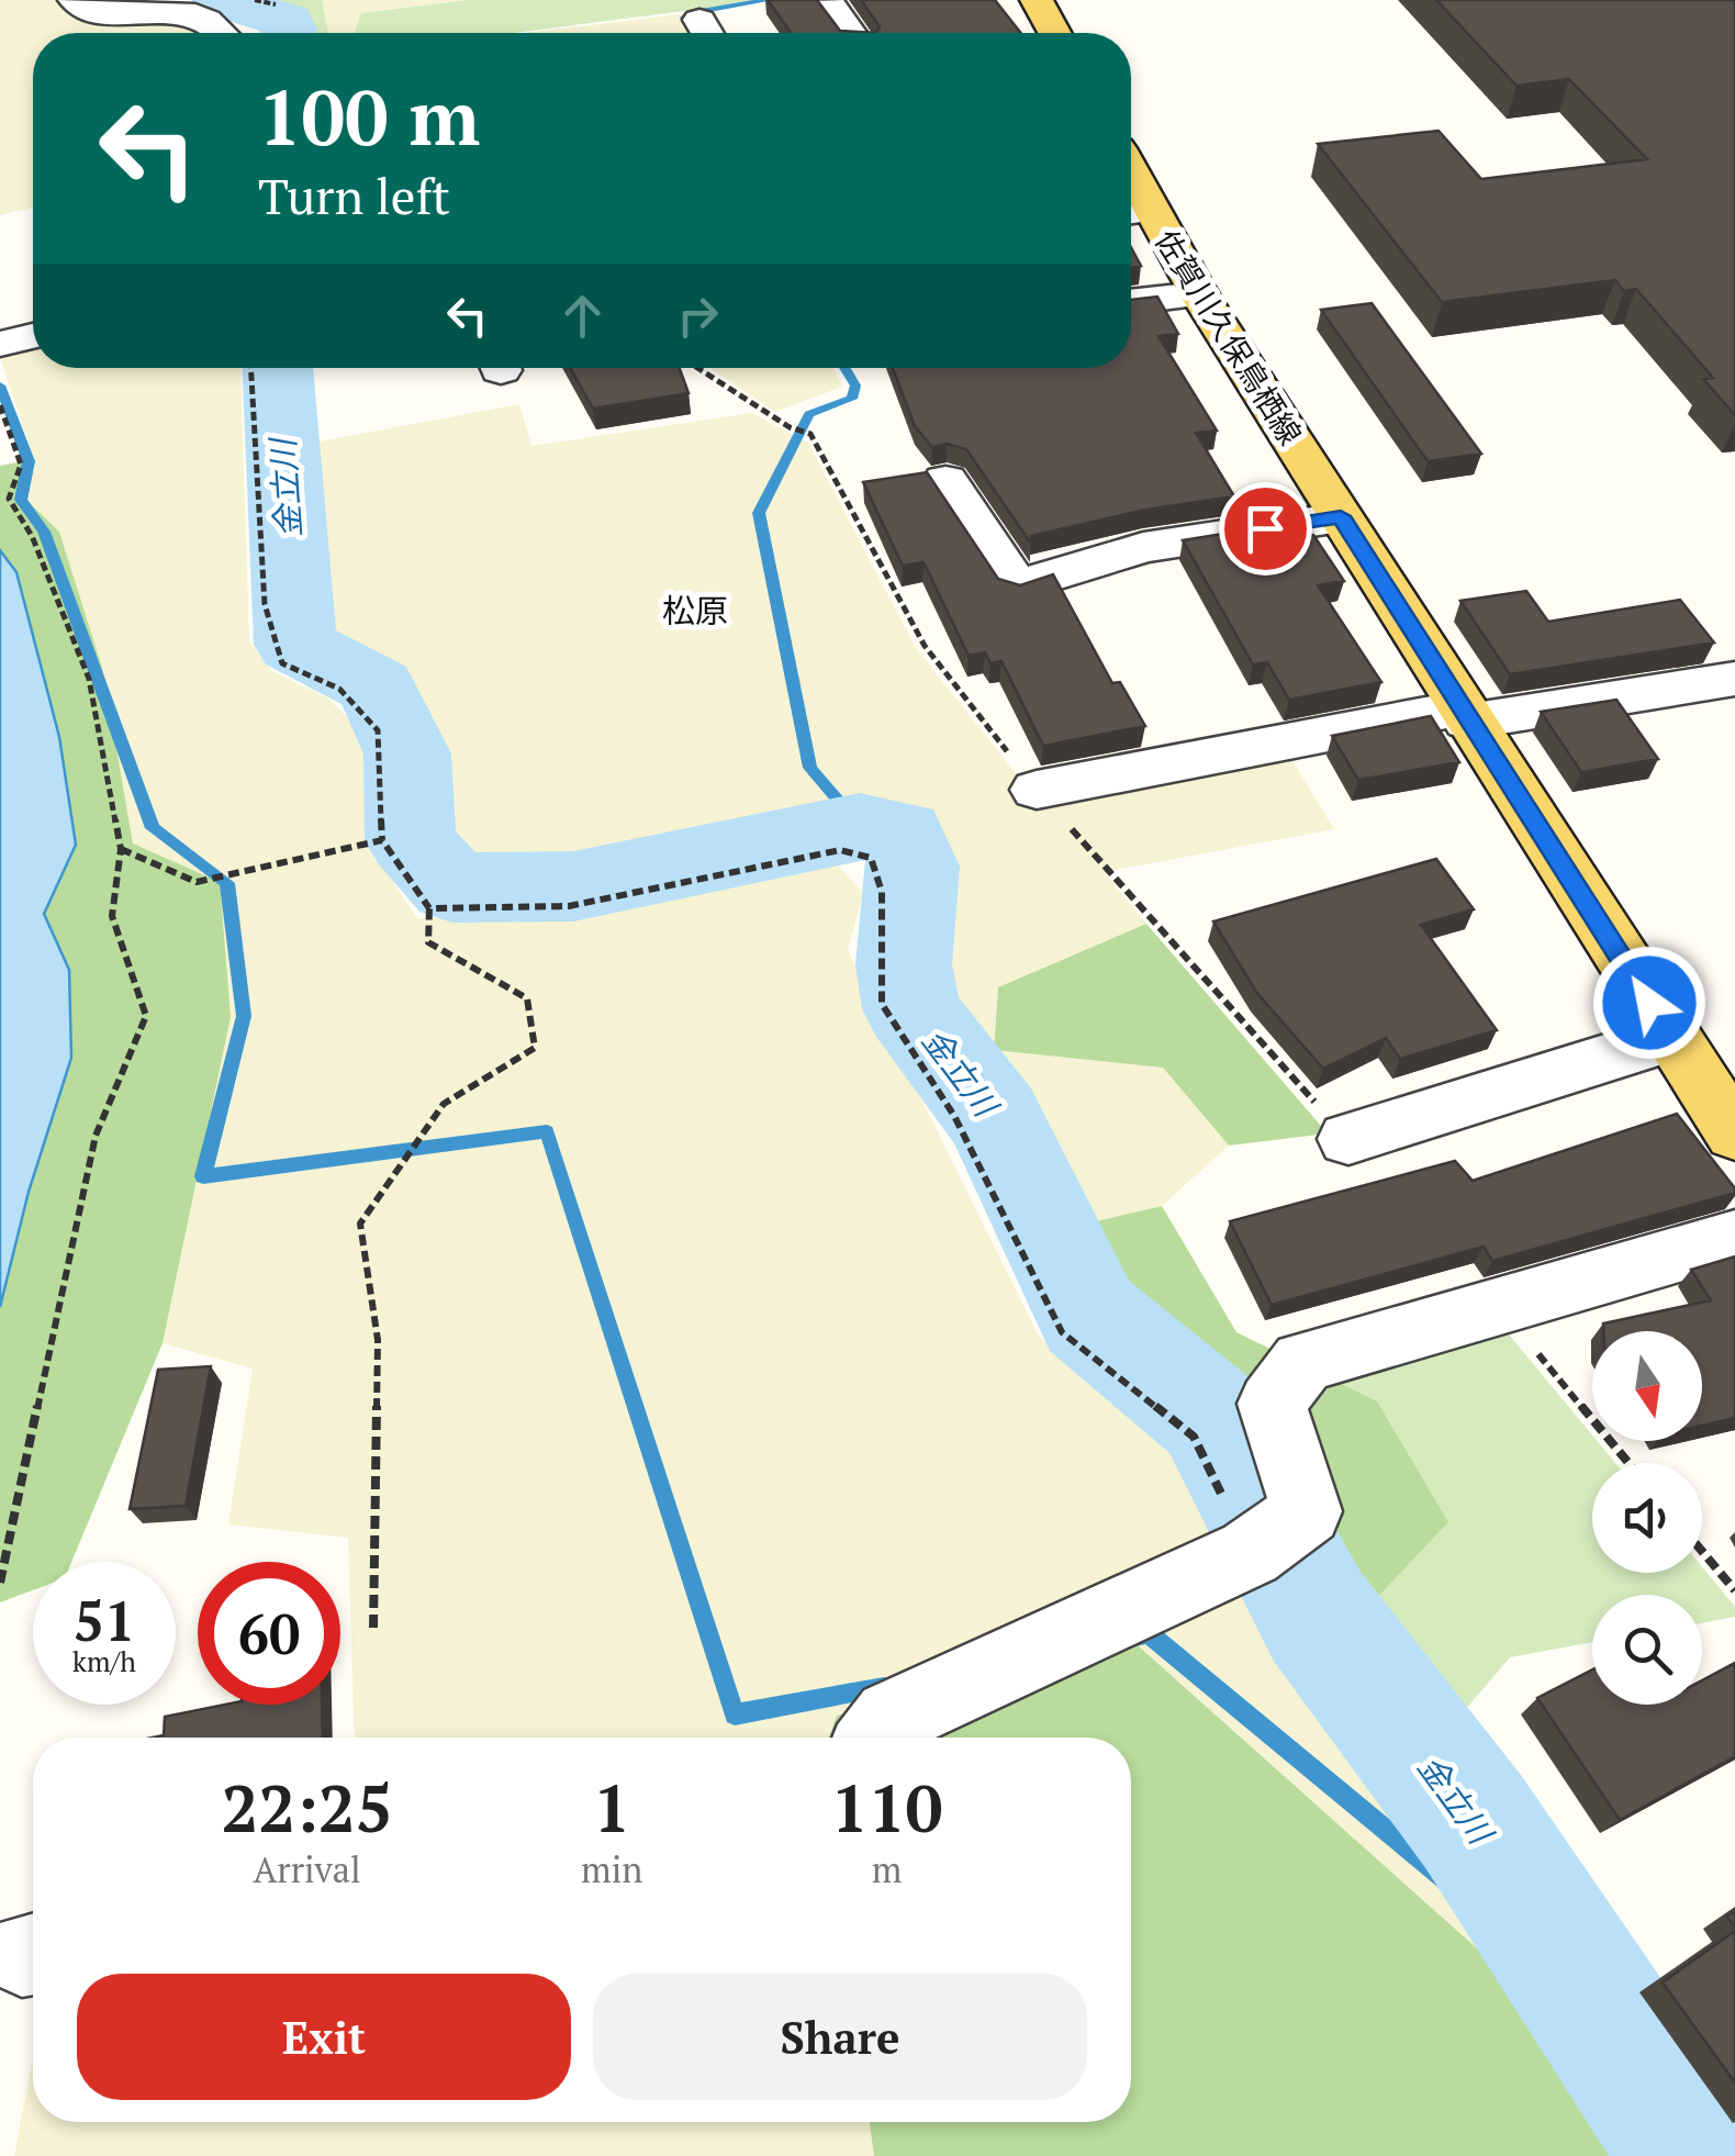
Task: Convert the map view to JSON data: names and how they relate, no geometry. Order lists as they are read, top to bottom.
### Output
{
  "streets": {
    "main road": ["佐賀川久保鳥栖線"]
  },
  "districts": ["松原"],
  "water": ["金立川"],
  "north": "bottom",
  "page": {
    "turn": ["100 m", "Turn left"],
    "speed": "51 km/h",
    "limit": "60",
    "eta": [
      "22:25",
      "Arrival",
      "1",
      "min",
      "110",
      "m"
    ],
    "buttons": ["Exit", "Share"]
  }
}
